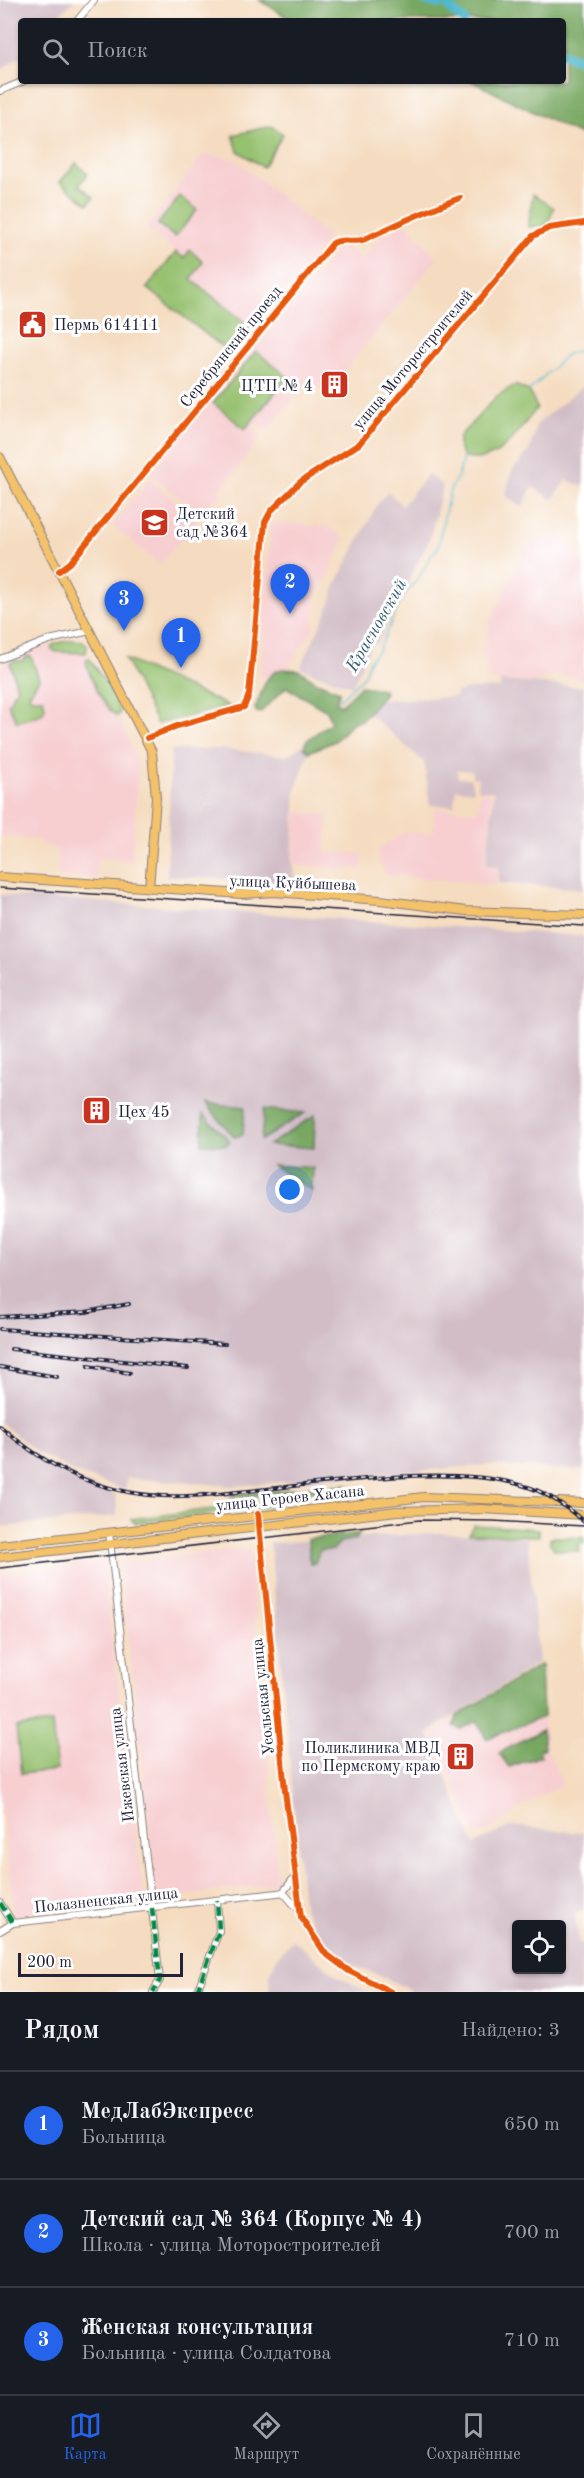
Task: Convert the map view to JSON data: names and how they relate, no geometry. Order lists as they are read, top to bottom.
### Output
{
  "streets": {
    "main road": ["улица Куйбышева", "улица Героев Хасана"],
    "street": [
      "Серебрянский проезд",
      "улица Моторостроителей",
      "Усольская улица",
      "Ижевская улица",
      "Полазненская улица"
    ]
  },
  "crossings": [
    ["улица Героев Хасана", "Усольская улица"],
    ["улица Героев Хасана", "Ижевская улица"],
    ["Ижевская улица", "Полазненская улица"]
  ],
  "water": ["Красновский"],
  "places": {
    "public building": ["Пермь 614111"],
    "building": ["ЦТП № 4", "Цех 45", "Поликлиника МВД по Пермскому краю"],
    "school or university": ["Детский сад №364"]
  },
  "scale_bar": "200 m",
  "page": {
    "search": "Поиск",
    "pins": ["2", "3", "1"],
    "scale": "200 m",
    "heading": ["Рядом", "Найдено: 3"],
    "list": [
      {
        "mark": "1",
        "name": "МедЛабЭкспресс",
        "note": "Больница",
        "value": "650 m"
      },
      {
        "mark": "2",
        "name": "Детский сад № 364 (Корпус № 4)",
        "note": "Школа · улица Моторостроителей",
        "value": "700 m"
      },
      {
        "mark": "3",
        "name": "Женская консультация",
        "note": "Больница · улица Солдатова",
        "value": "710 m"
      }
    ],
    "nav": ["Карта", "Маршрут", "Сохранённые"]
  }
}
